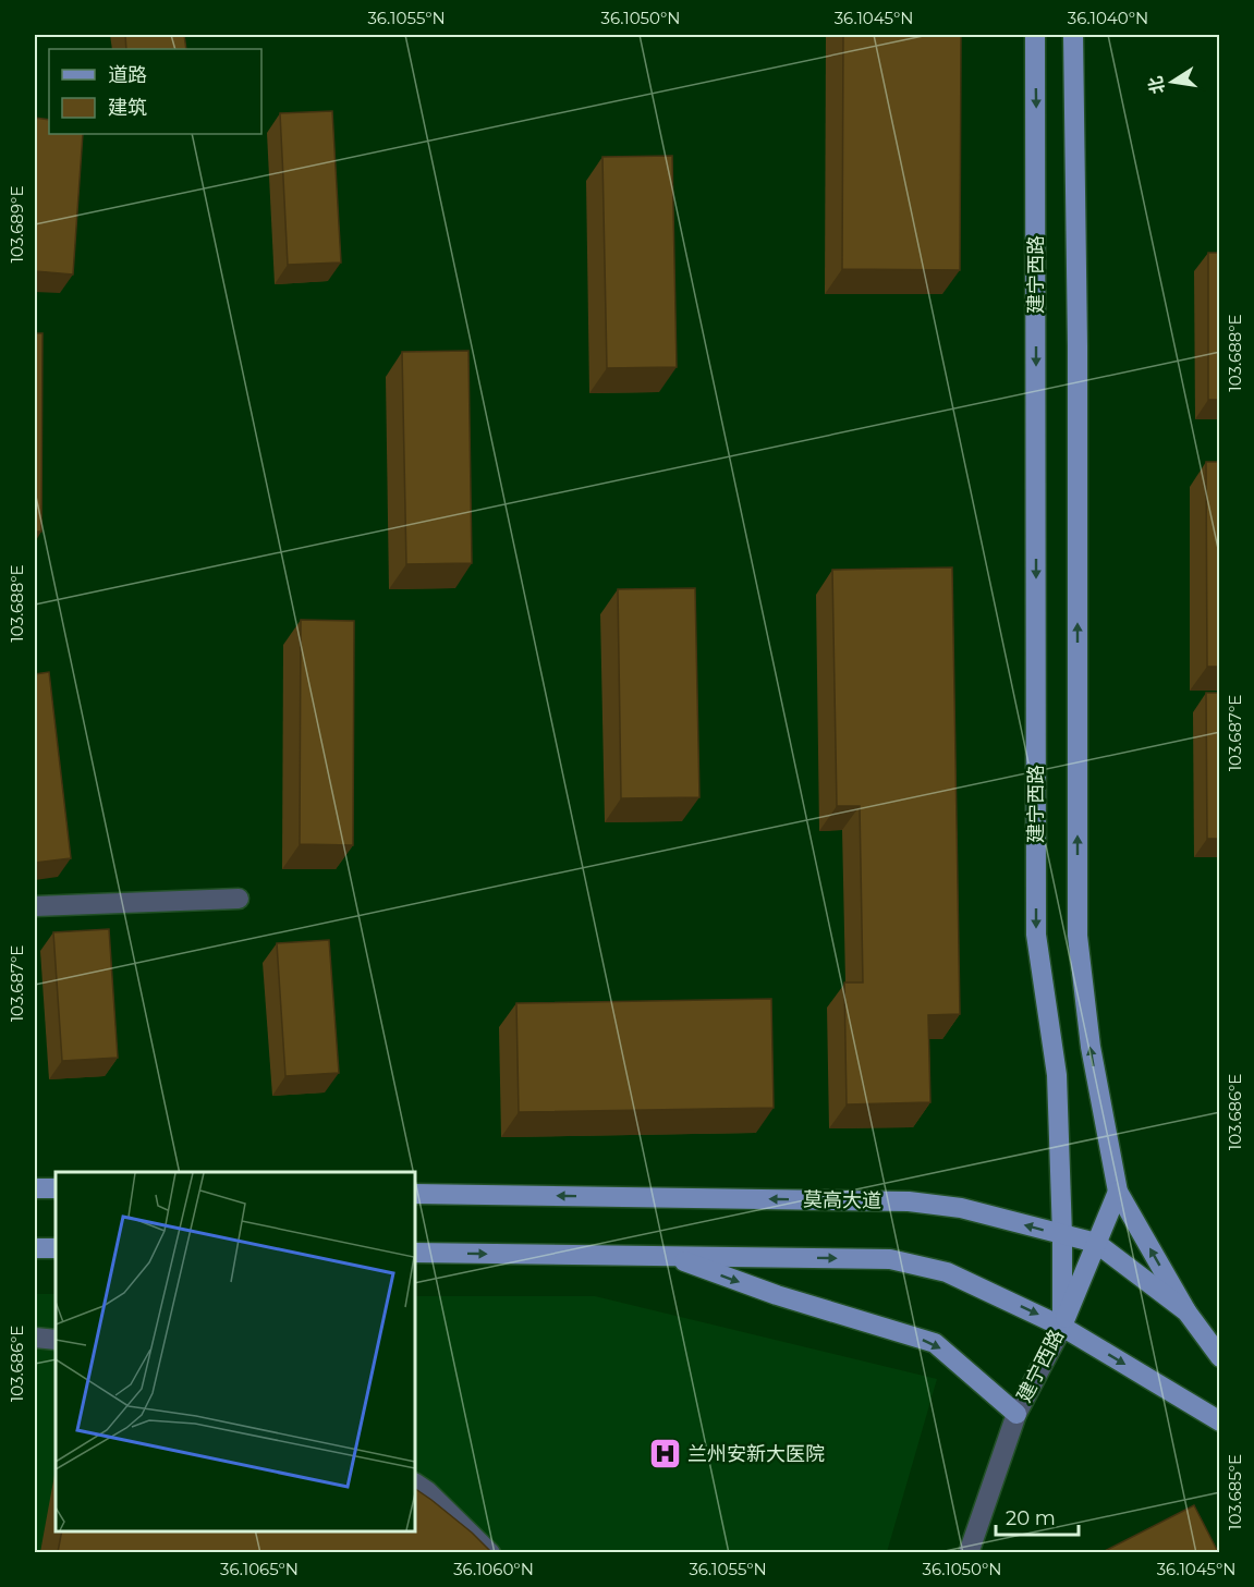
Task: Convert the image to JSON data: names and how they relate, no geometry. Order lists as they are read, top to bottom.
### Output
{
  "streets": {
    "main road": ["建宁西路", "莫高大道"]
  },
  "crossings": [
    ["建宁西路", "莫高大道"]
  ],
  "places": {
    "hospital": ["兰州安新大医院"]
  },
  "legend": ["道路", "建筑"],
  "scale_bar": "20 m",
  "north": "left",
  "coordinates": [
    "36.1055°N",
    "36.1050°N",
    "36.1045°N",
    "36.1040°N",
    "103.689°E",
    "103.688°E",
    "103.687°E",
    "103.686°E",
    "103.685°E",
    "36.1065°N",
    "36.1060°N"
  ]
}
